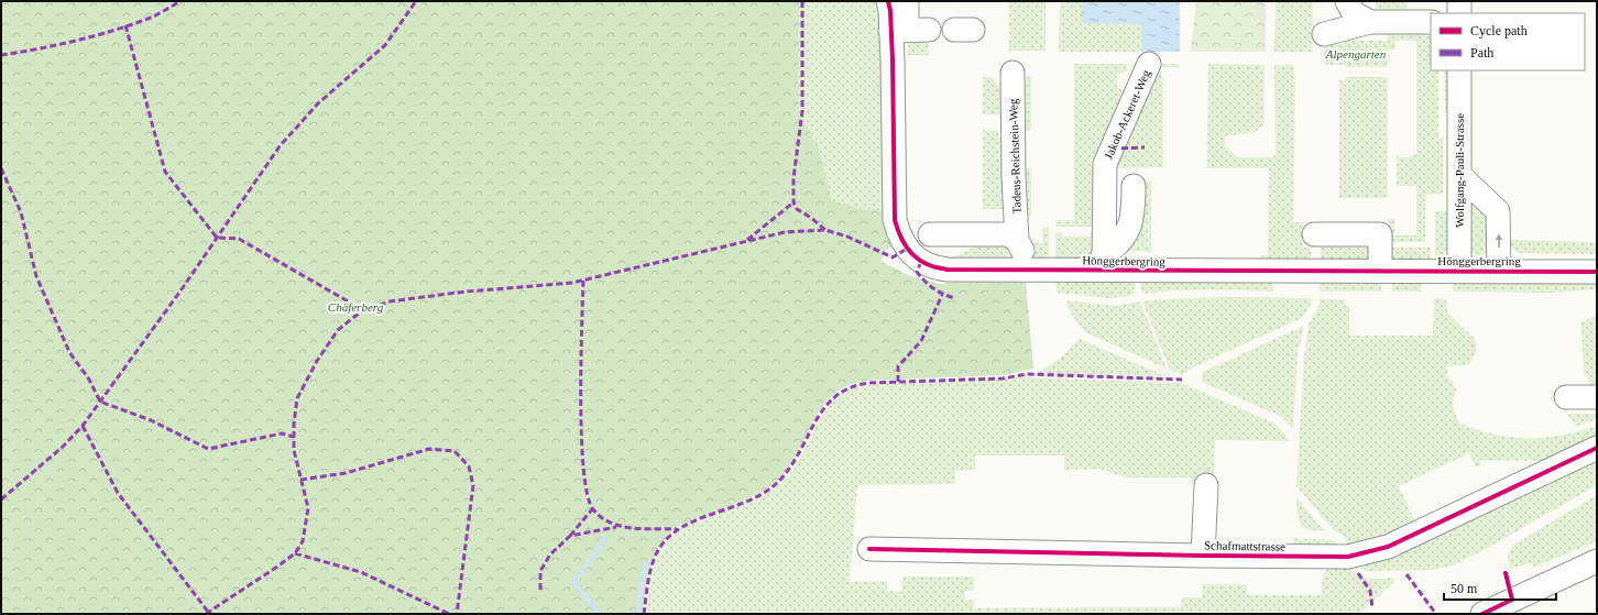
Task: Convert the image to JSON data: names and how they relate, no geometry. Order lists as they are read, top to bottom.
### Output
{
  "streets": {
    "street": [
      "Jakob-Ackeret-Weg",
      "Tadeus-Reichstein-Weg",
      "Wolfgang-Pauli-Strasse",
      "Hönggerbergring",
      "Schafmattstrasse"
    ]
  },
  "crossings": [
    ["Jakob-Ackeret-Weg", "Hönggerbergring"],
    ["Tadeus-Reichstein-Weg", "Hönggerbergring"],
    ["Wolfgang-Pauli-Strasse", "Hönggerbergring"]
  ],
  "parks": ["Alpengarten", "Chäferberg"],
  "legend": ["Cycle path", "Path"],
  "scale_bar": "50 m"
}
